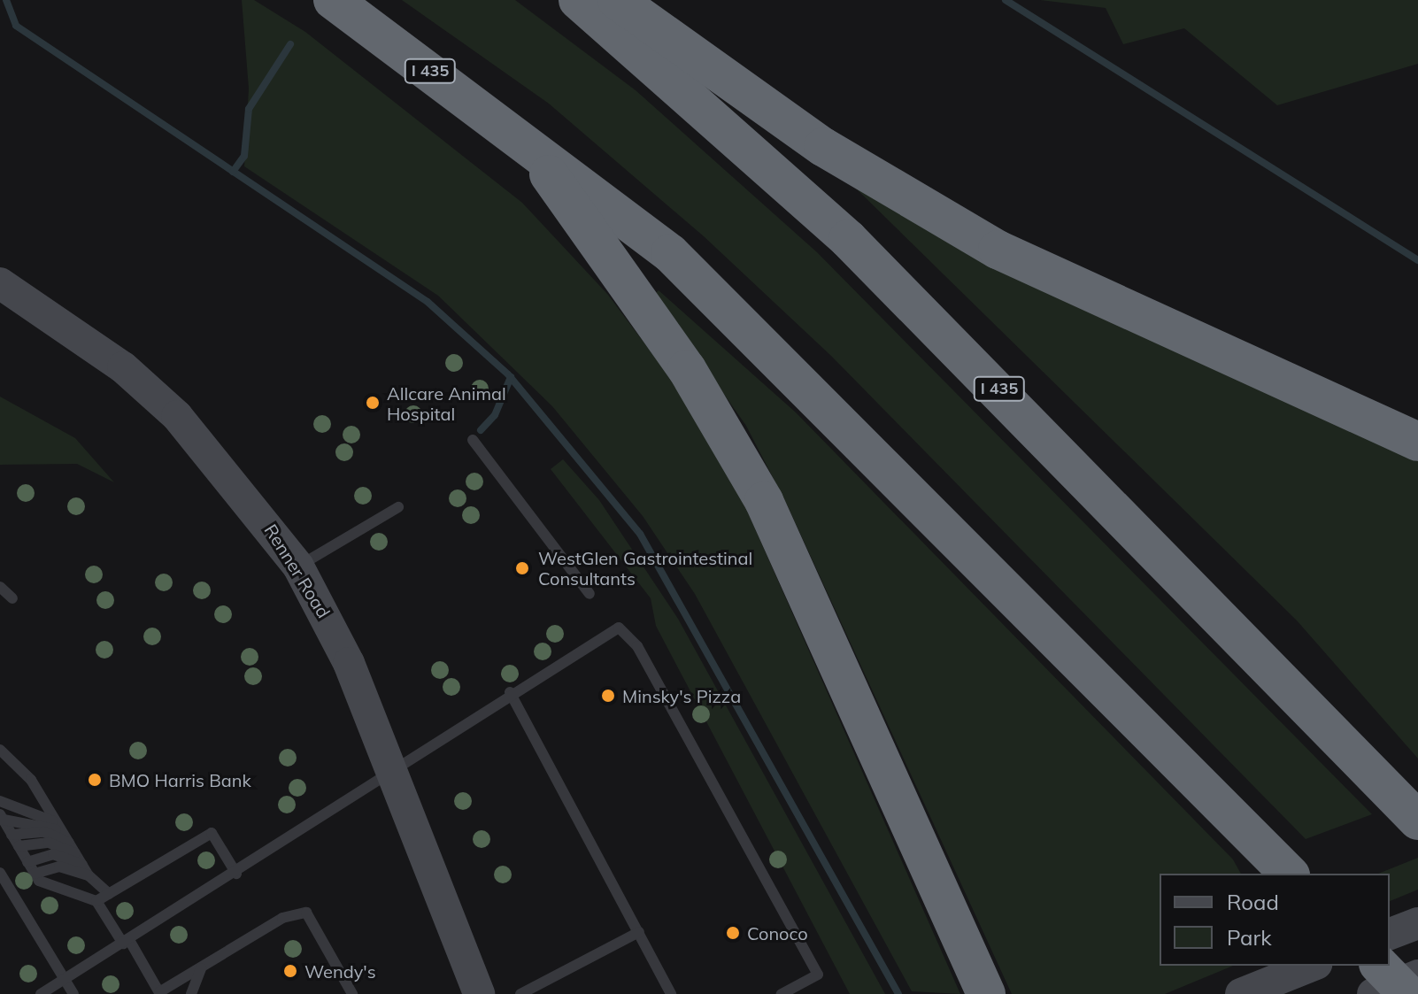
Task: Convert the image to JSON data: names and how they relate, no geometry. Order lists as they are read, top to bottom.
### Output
{
  "streets": {
    "highway": ["I 435"],
    "main road": ["Renner Road"]
  },
  "places": [
    "Allcare Animal Hospital",
    "WestGlen Gastrointestinal Consultants",
    "Minsky's Pizza",
    "BMO Harris Bank",
    "Conoco",
    "Wendy's"
  ],
  "legend": ["Road", "Park"]
}
